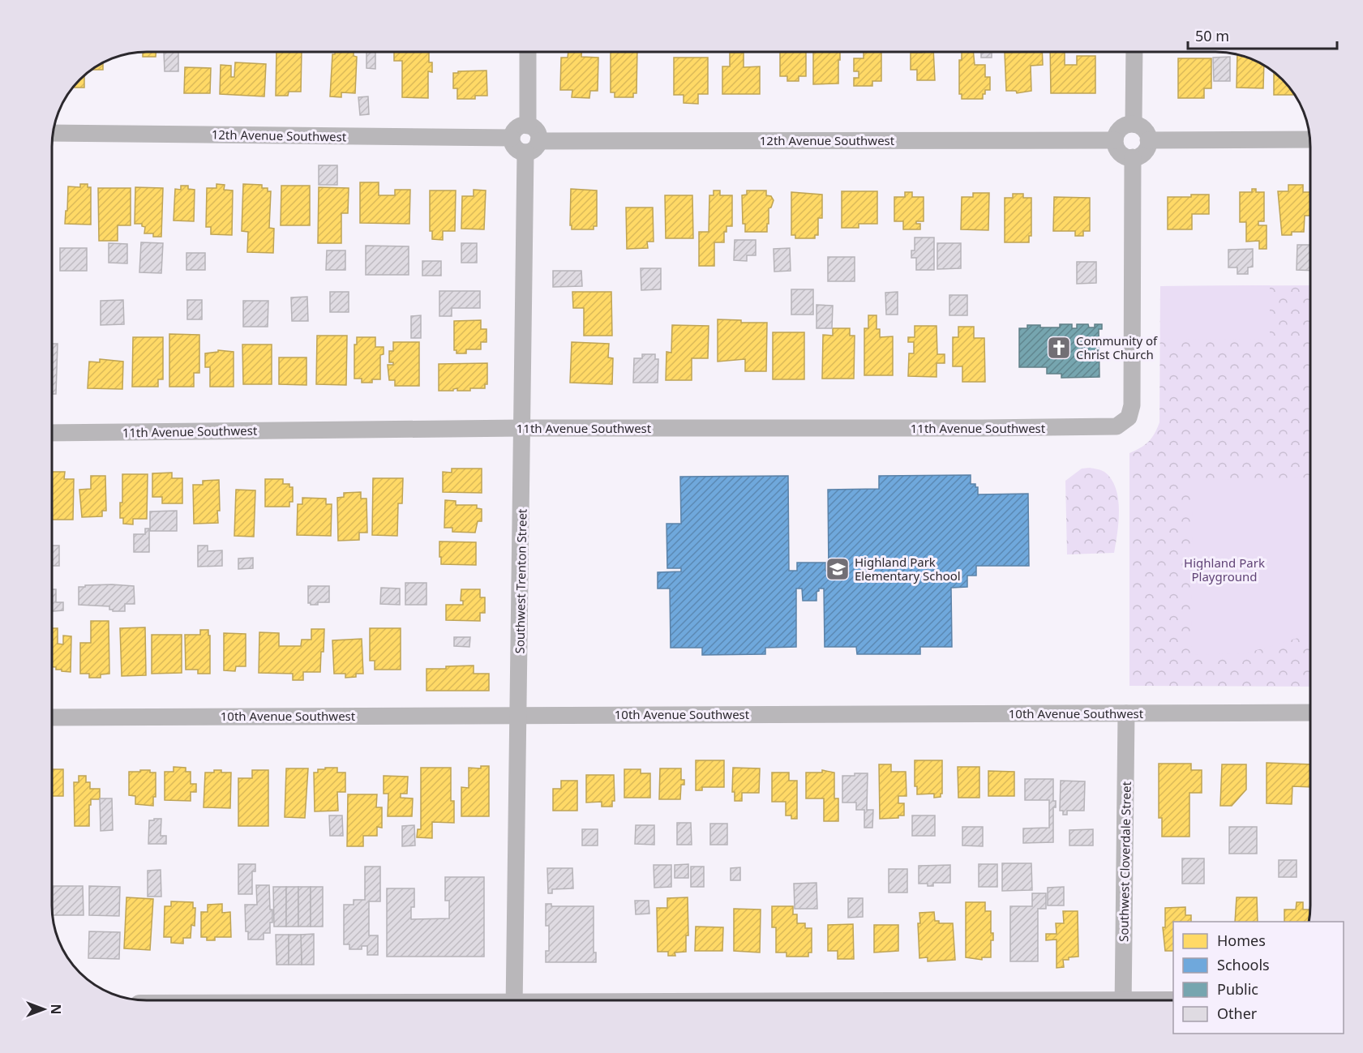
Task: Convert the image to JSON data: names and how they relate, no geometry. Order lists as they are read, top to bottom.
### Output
{
  "streets": {
    "street": [
      "12th Avenue Southwest",
      "11th Avenue Southwest",
      "Southwest Trenton Street",
      "10th Avenue Southwest",
      "Southwest Cloverdale Street"
    ]
  },
  "crossings": [
    ["12th Avenue Southwest", "11th Avenue Southwest"],
    ["12th Avenue Southwest", "Southwest Trenton Street"],
    ["11th Avenue Southwest", "Southwest Trenton Street"],
    ["Southwest Trenton Street", "10th Avenue Southwest"],
    ["10th Avenue Southwest", "Southwest Cloverdale Street"]
  ],
  "parks": ["Highland Park Playground"],
  "places": {
    "church": ["Community of Christ Church"],
    "school or university": ["Highland Park Elementary School"]
  },
  "legend": [
    "Homes",
    "Schools",
    "Public",
    "Other"
  ],
  "scale_bar": "50 m",
  "north": "right"
}
